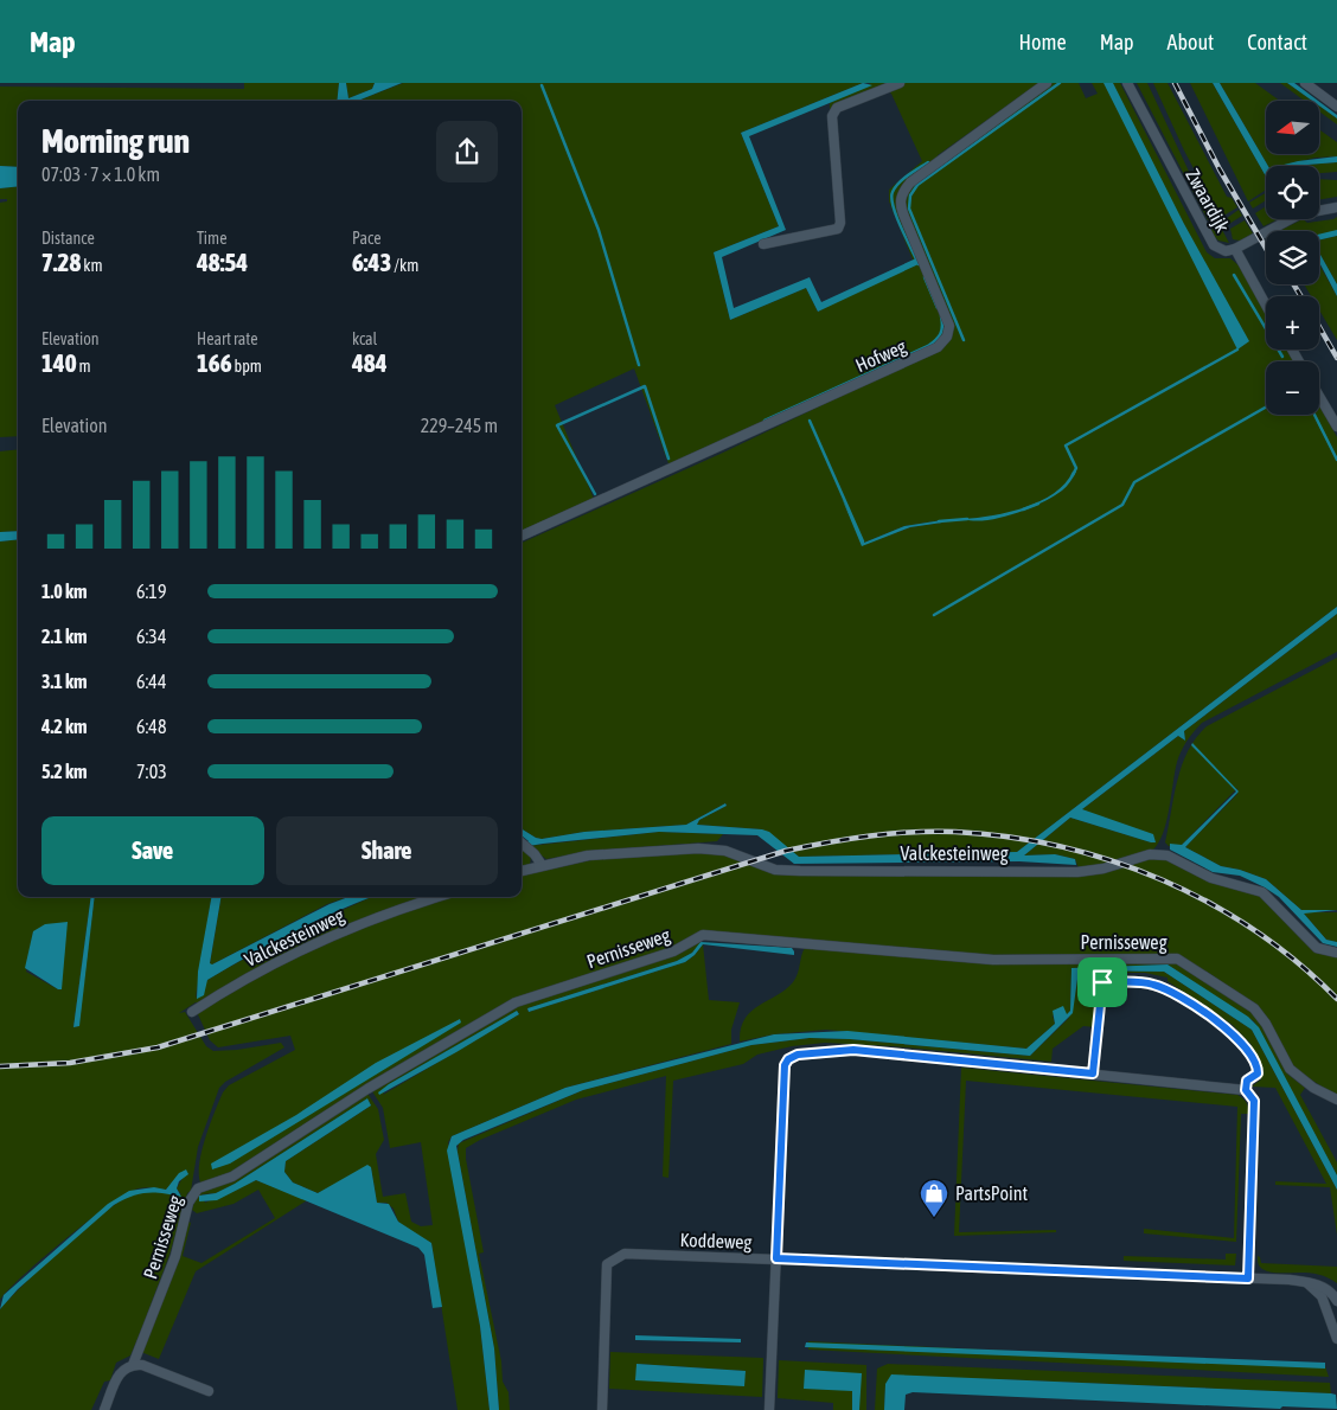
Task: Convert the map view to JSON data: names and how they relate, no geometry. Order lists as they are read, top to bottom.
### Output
{
  "streets": {
    "street": [
      "Zwaardijk",
      "Hofweg",
      "Valckesteinweg",
      "Pernisseweg",
      "Koddeweg"
    ]
  },
  "places": {
    "shop": ["PartsPoint"]
  },
  "north": "left",
  "page": {
    "header": "Map",
    "nav": [
      "Home",
      "Map",
      "About",
      "Contact"
    ],
    "map_buttons": ["+", "−"],
    "heading": ["Morning run", "07:03 · 7 × 1.0 km"],
    "stats": [
      ["Distance", "7.28 km"],
      ["Time", "48:54"],
      ["Pace", "6:43 /km"],
      ["Elevation", "140 m"],
      ["Heart rate", "166 bpm"],
      ["kcal", "484"]
    ],
    "chart": ["Elevation", "229–245 m"],
    "list": [
      {
        "name": "1.0 km",
        "note": "6:19"
      },
      {
        "name": "2.1 km",
        "note": "6:34"
      },
      {
        "name": "3.1 km",
        "note": "6:44"
      },
      {
        "name": "4.2 km",
        "note": "6:48"
      },
      {
        "name": "5.2 km",
        "note": "7:03"
      }
    ],
    "buttons": ["Save", "Share"]
  }
}
